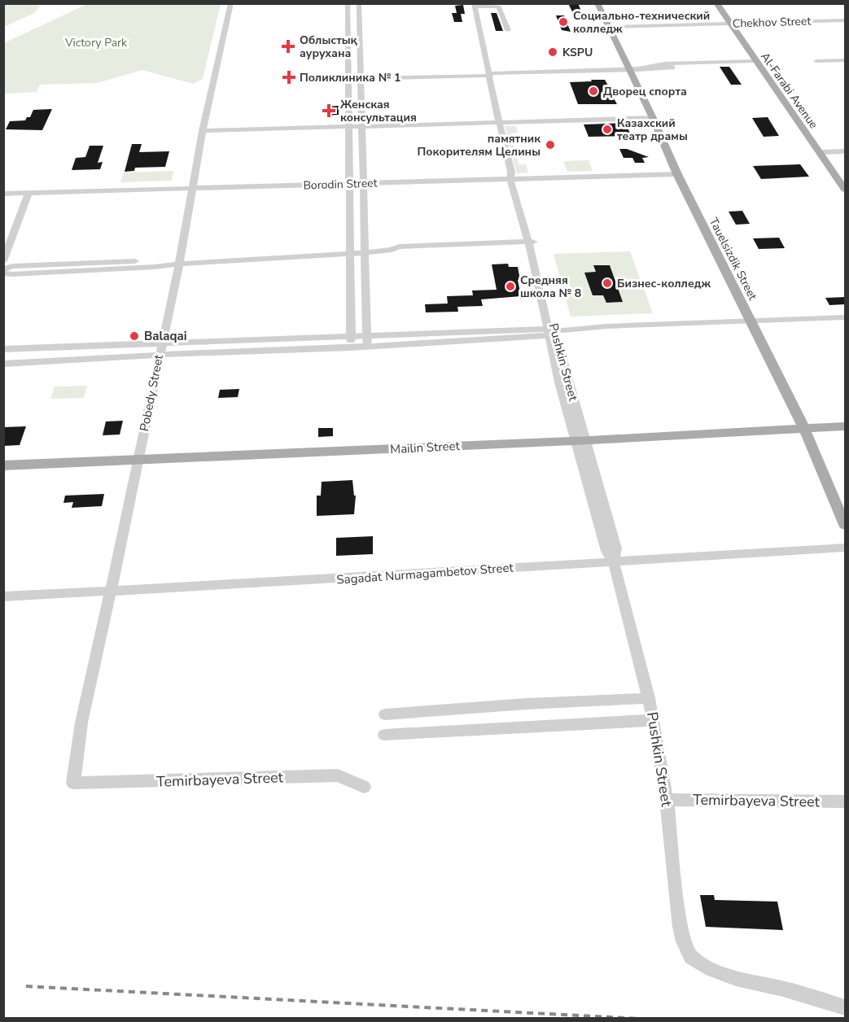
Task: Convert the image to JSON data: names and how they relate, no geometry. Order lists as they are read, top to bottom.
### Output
{
  "streets": {
    "main road": ["Al-Farabi Avenue", "Tauelsіzdіk Street", "Mailin Street"],
    "street": [
      "Chekhov Street",
      "Borodin Street",
      "Pushkin Street",
      "Pobedy Street",
      "Sagadat Nurmagambetov Street",
      "Temirbayeva Street"
    ]
  },
  "crossings": [
    ["Chekhov Street", "Al-Farabi Avenue"],
    ["Chekhov Street", "Tauelsіzdіk Street"],
    ["Borodin Street", "Tauelsіzdіk Street"],
    ["Borodin Street", "Pushkin Street"],
    ["Borodin Street", "Pobedy Street"],
    ["Tauelsіzdіk Street", "Mailin Street"],
    ["Pushkin Street", "Mailin Street"],
    ["Pushkin Street", "Sagadat Nurmagambetov Street"],
    ["Pushkin Street", "Temirbayeva Street"],
    ["Pobedy Street", "Mailin Street"],
    ["Pobedy Street", "Sagadat Nurmagambetov Street"],
    ["Pobedy Street", "Temirbayeva Street"]
  ],
  "parks": ["Victory Park"],
  "places": {
    "other": [
      "Социально-технический колледж",
      "KSPU",
      "Дворец спорта",
      "Казахский театр драмы",
      "памятник Покорителям Целины",
      "Бизнес-колледж",
      "Средняя школа № 8",
      "Balaqai"
    ],
    "health": ["Облыстық аурухана", "Поликлиника № 1", "Женская консультация"]
  }
}
